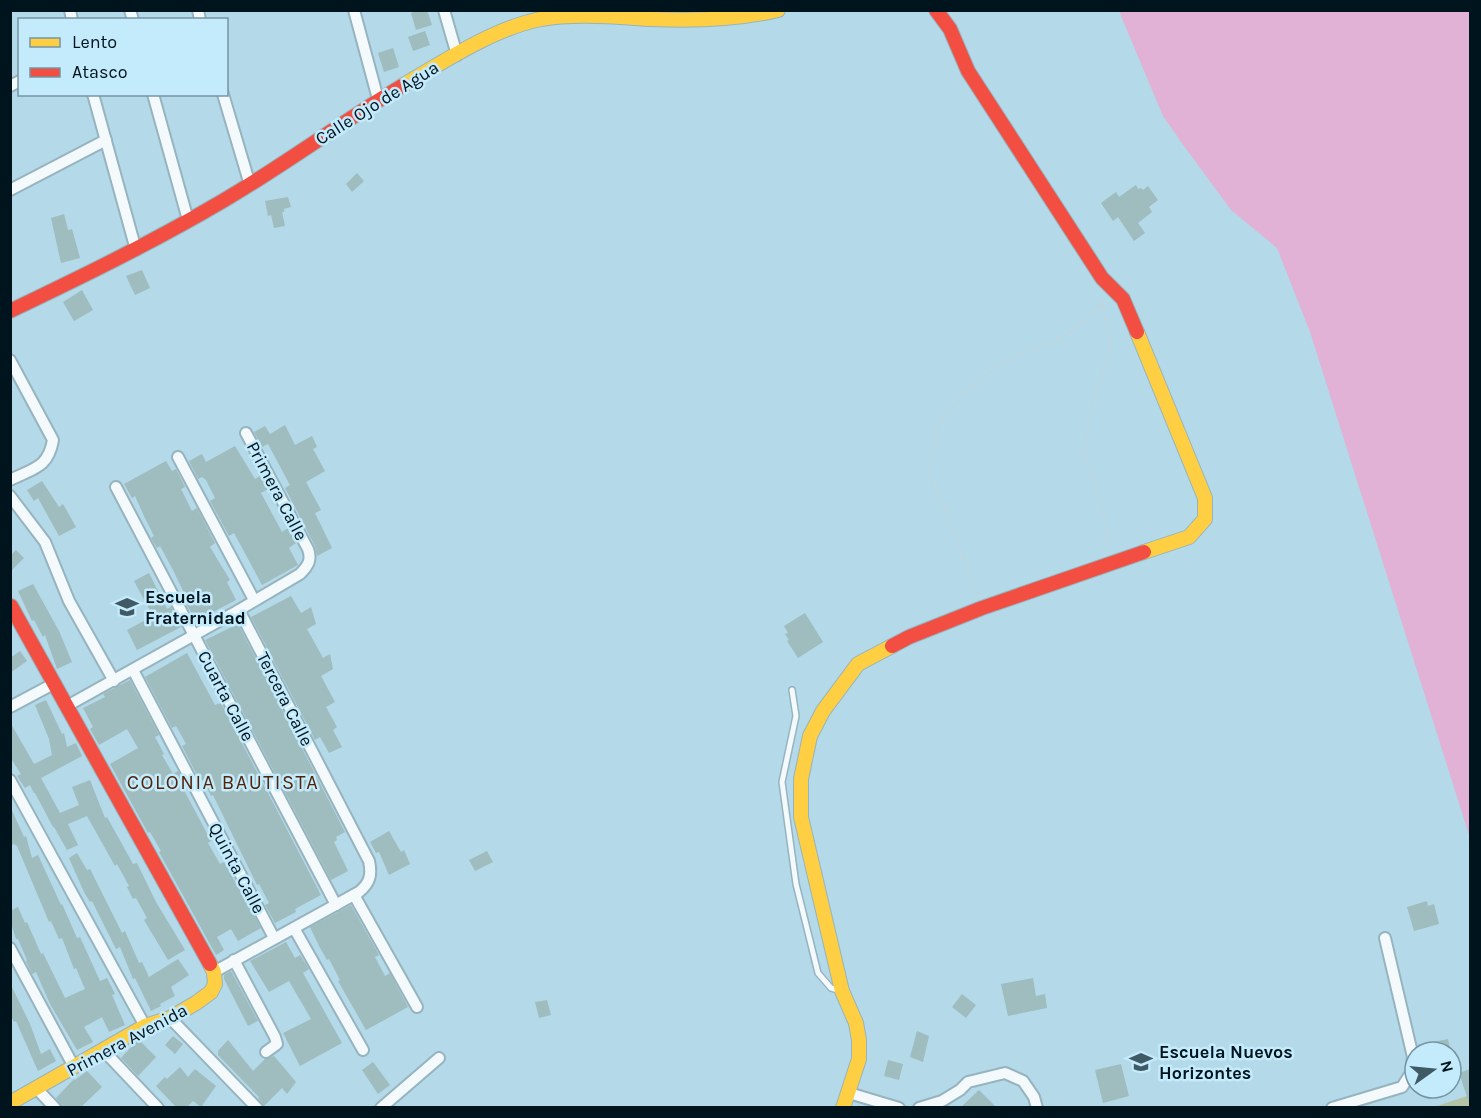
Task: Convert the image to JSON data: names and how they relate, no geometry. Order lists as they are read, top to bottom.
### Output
{
  "streets": {
    "street": [
      "Calle Ojo de Agua",
      "Primera Calle",
      "Cuarta Calle",
      "Tercera Calle",
      "Quinta Calle",
      "Primera Avenida"
    ]
  },
  "districts": ["COLONIA BAUTISTA"],
  "places": {
    "school or university": ["Escuela Fraternidad", "Escuela Nuevos Horizontes"]
  },
  "legend": ["Lento", "Atasco"],
  "north": "right"
}
